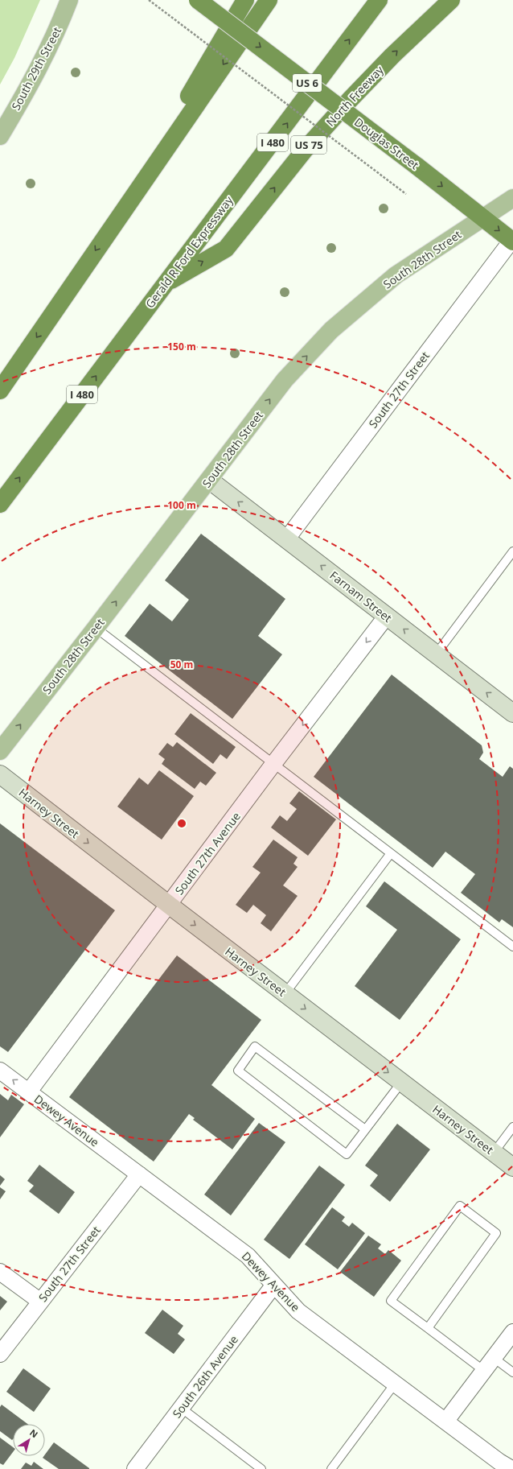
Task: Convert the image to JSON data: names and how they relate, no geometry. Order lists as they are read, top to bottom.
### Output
{
  "streets": {
    "highway": [
      "US 6",
      "North Freeway",
      "I 480",
      "Douglas Street",
      "US 75",
      "Gerald R Ford Expressway"
    ],
    "main road": [
      "South 29th Street",
      "South 28th Street",
      "Farnam Street",
      "Harney Street"
    ],
    "street": [
      "South 27th Street",
      "South 27th Avenue",
      "Dewey Avenue",
      "South 26th Avenue"
    ]
  },
  "crossings": [
    ["North Freeway", "Gerald R Ford Expressway"],
    ["Douglas Street", "South 28th Street"],
    ["Douglas Street", "South 27th Street"],
    ["South 28th Street", "Farnam Street"],
    ["South 27th Street", "Farnam Street"],
    ["South 27th Street", "Dewey Avenue"],
    ["Farnam Street", "South 27th Avenue"],
    ["Harney Street", "South 27th Avenue"],
    ["South 27th Avenue", "Dewey Avenue"],
    ["Dewey Avenue", "South 26th Avenue"]
  ],
  "one_way": [
    "Douglas Street",
    "South 28th Street",
    "Farnam Street",
    "Harney Street"
  ],
  "north": "top right",
  "rings": ["150 m", "100 m", "50 m"]
}
